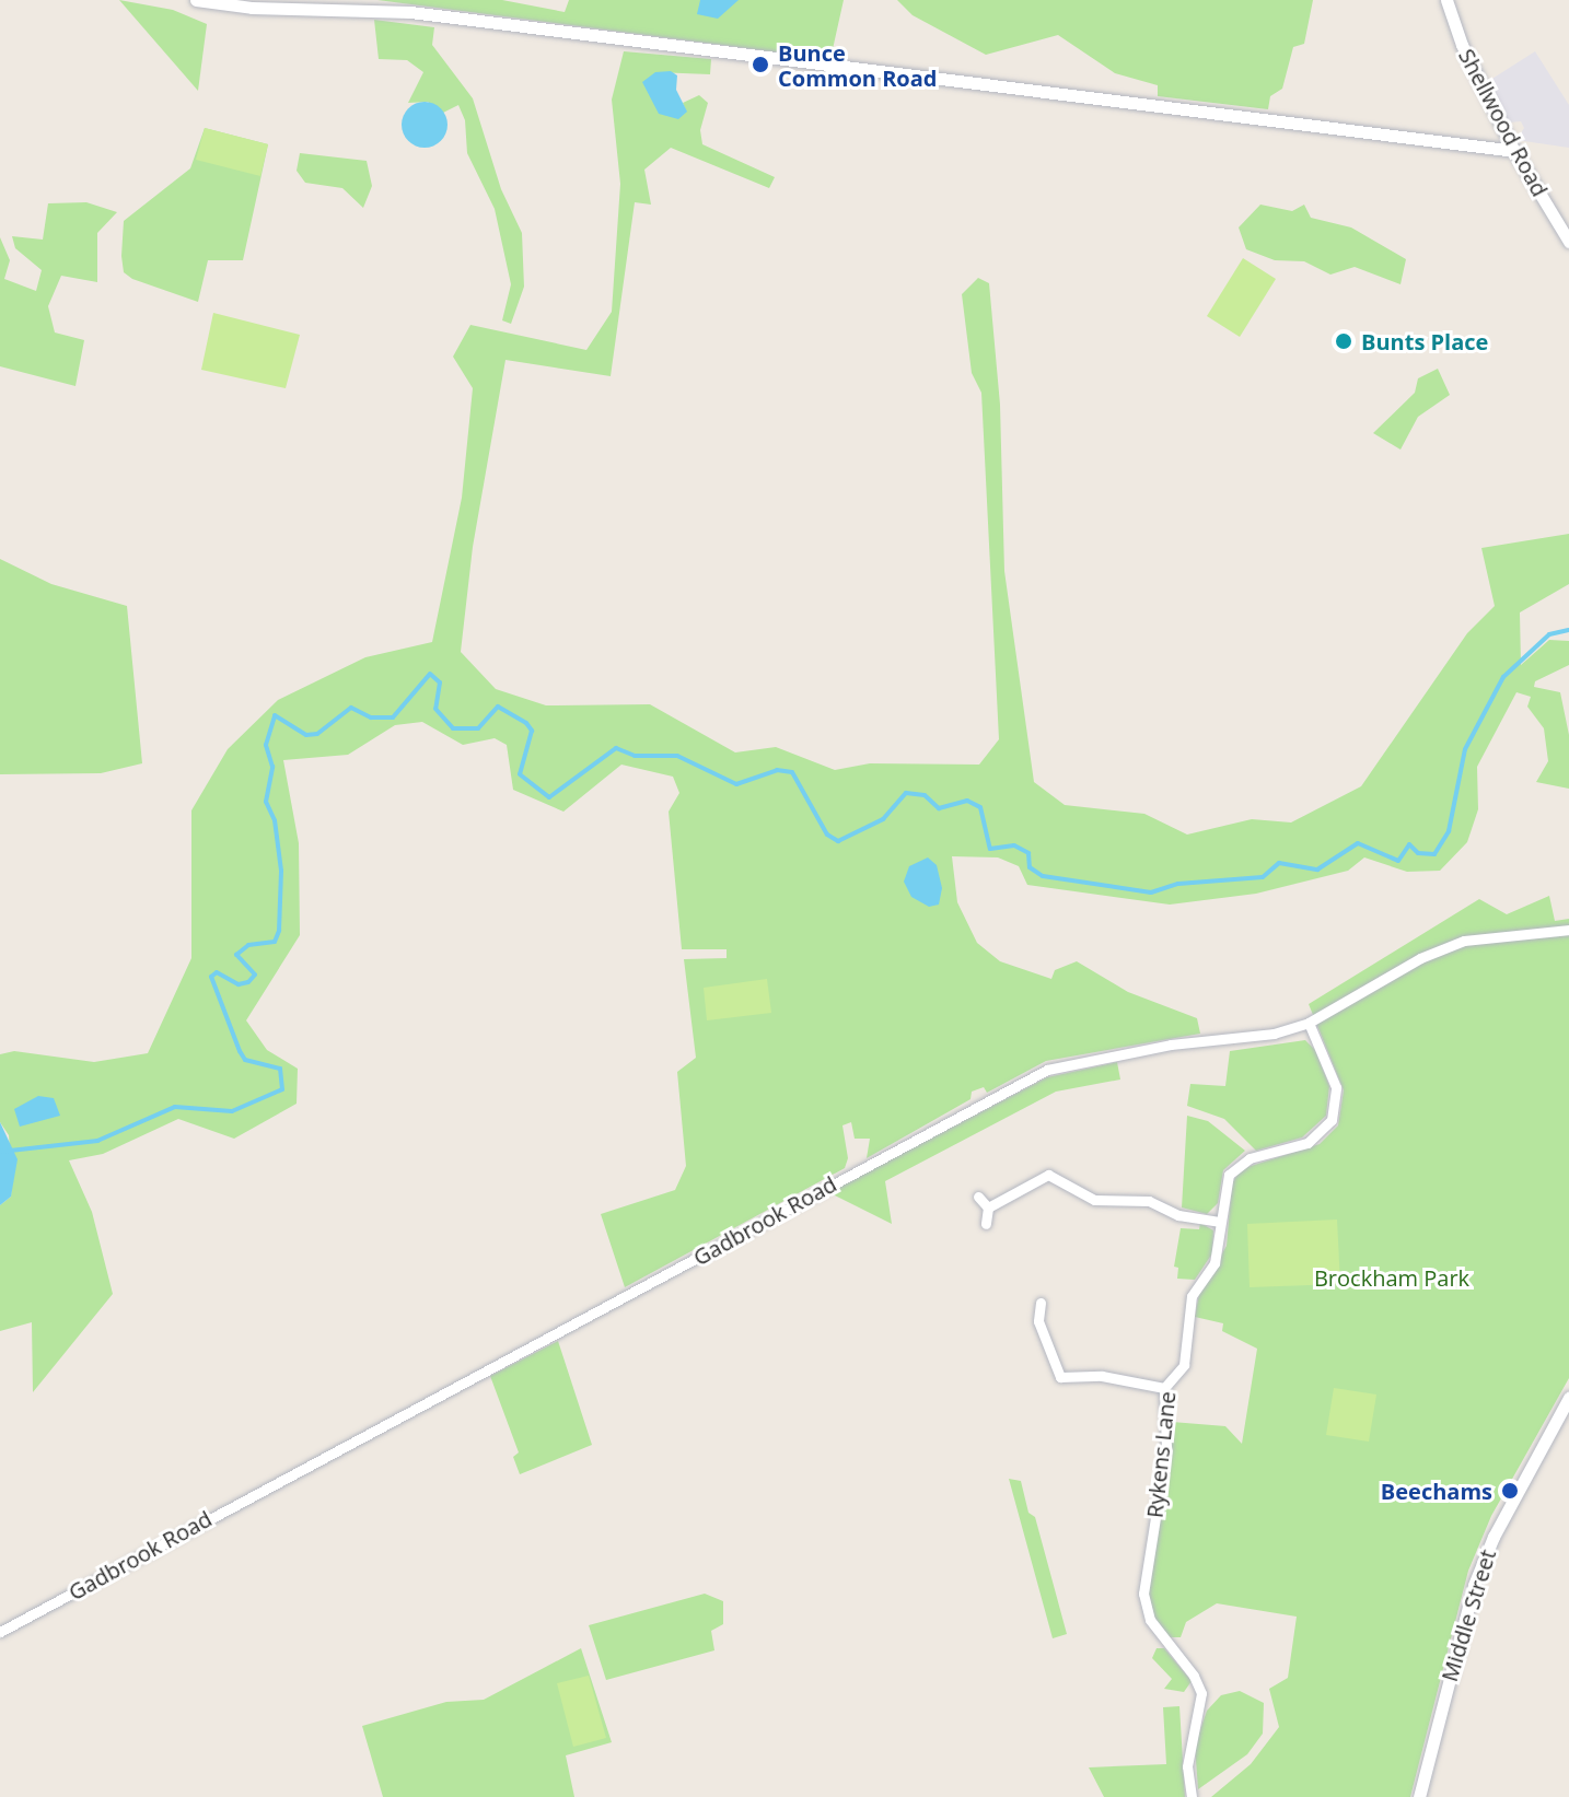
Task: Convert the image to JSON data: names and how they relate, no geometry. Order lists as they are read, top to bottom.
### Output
{
  "streets": {
    "street": [
      "Shellwood Road",
      "Gadbrook Road",
      "Rykens Lane",
      "Middle Street"
    ]
  },
  "crossings": [
    ["Gadbrook Road", "Rykens Lane"]
  ],
  "parks": ["Brockham Park"],
  "places": ["Bunce Common Road", "Bunts Place", "Beechams"]
}
